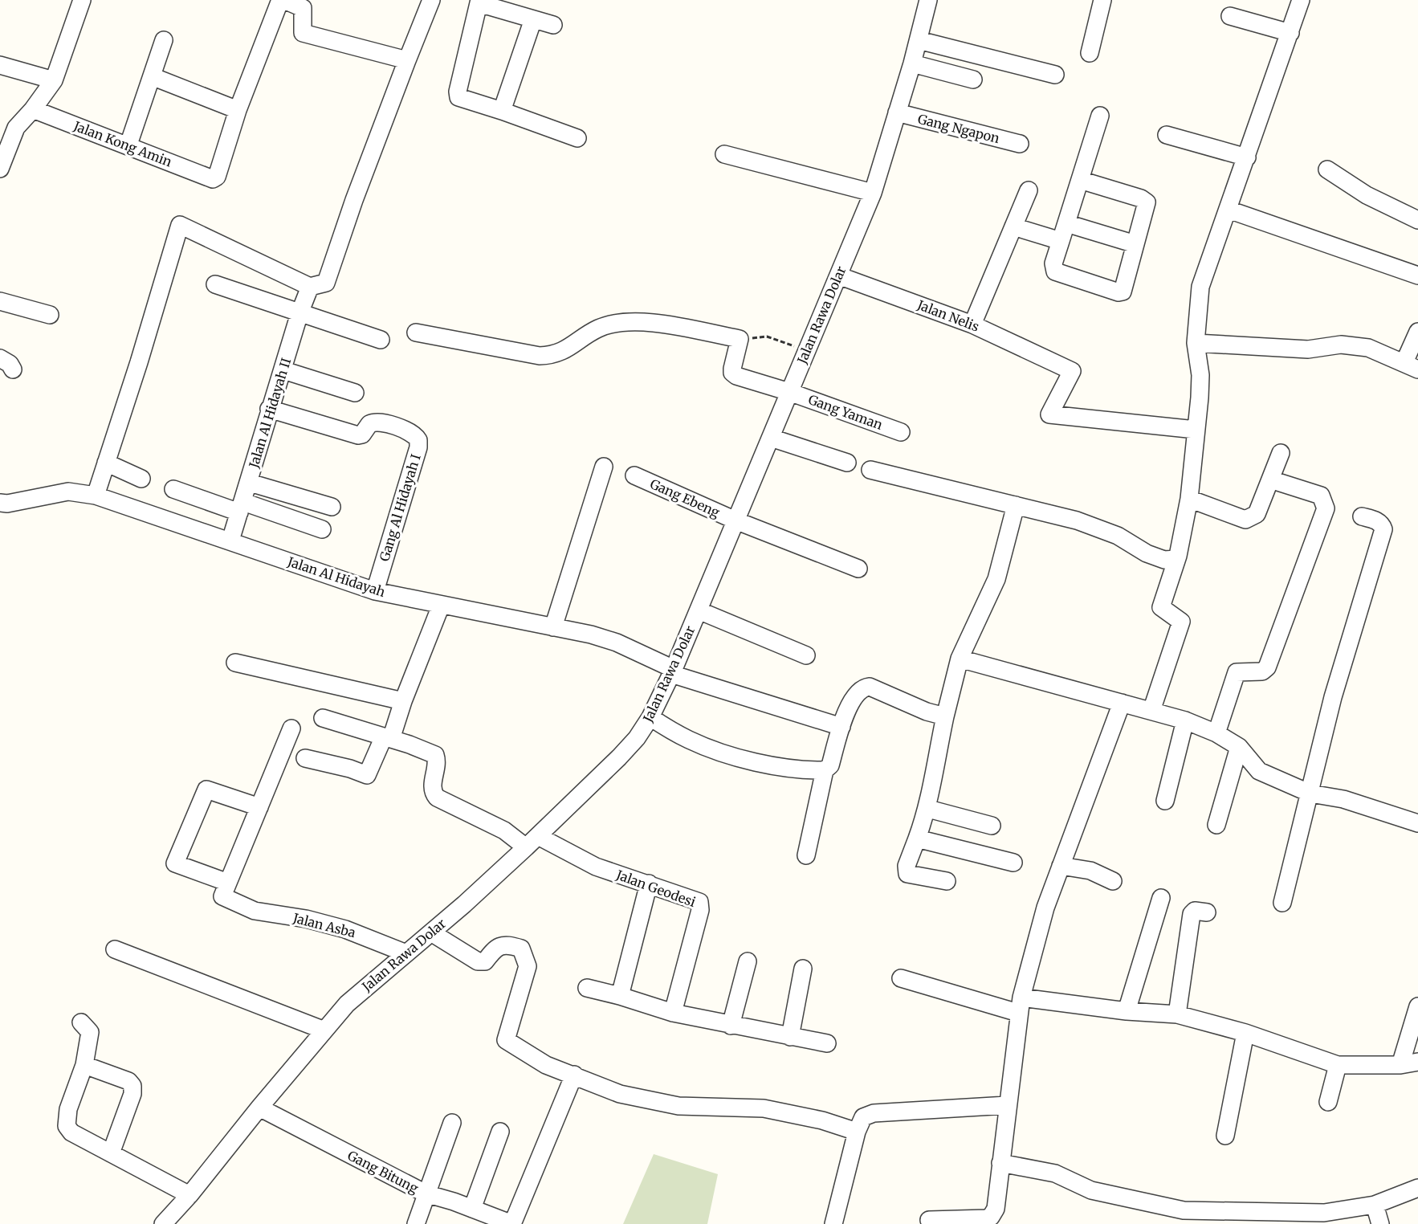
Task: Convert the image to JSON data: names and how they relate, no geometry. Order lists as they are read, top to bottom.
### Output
{
  "streets": {
    "street": [
      "Gang Ngapon",
      "Jalan Kong Amin",
      "Jalan Rawa Dolar",
      "Jalan Nelis",
      "Gang Yaman",
      "Jalan Al Hidayah II",
      "Gang Ebeng",
      "Gang Al Hidayah I",
      "Jalan Al Hidayah",
      "Jalan Geodesi",
      "Jalan Asba",
      "Gang Bitung"
    ]
  },
  "crossings": [
    ["Gang Ngapon", "Jalan Rawa Dolar"],
    ["Jalan Rawa Dolar", "Jalan Nelis"],
    ["Jalan Rawa Dolar", "Gang Yaman"],
    ["Jalan Rawa Dolar", "Gang Ebeng"],
    ["Jalan Rawa Dolar", "Jalan Al Hidayah"],
    ["Jalan Rawa Dolar", "Jalan Geodesi"],
    ["Jalan Rawa Dolar", "Jalan Asba"],
    ["Jalan Rawa Dolar", "Gang Bitung"],
    ["Jalan Al Hidayah II", "Gang Al Hidayah I"],
    ["Jalan Al Hidayah II", "Jalan Al Hidayah"],
    ["Gang Al Hidayah I", "Jalan Al Hidayah"]
  ]
}
